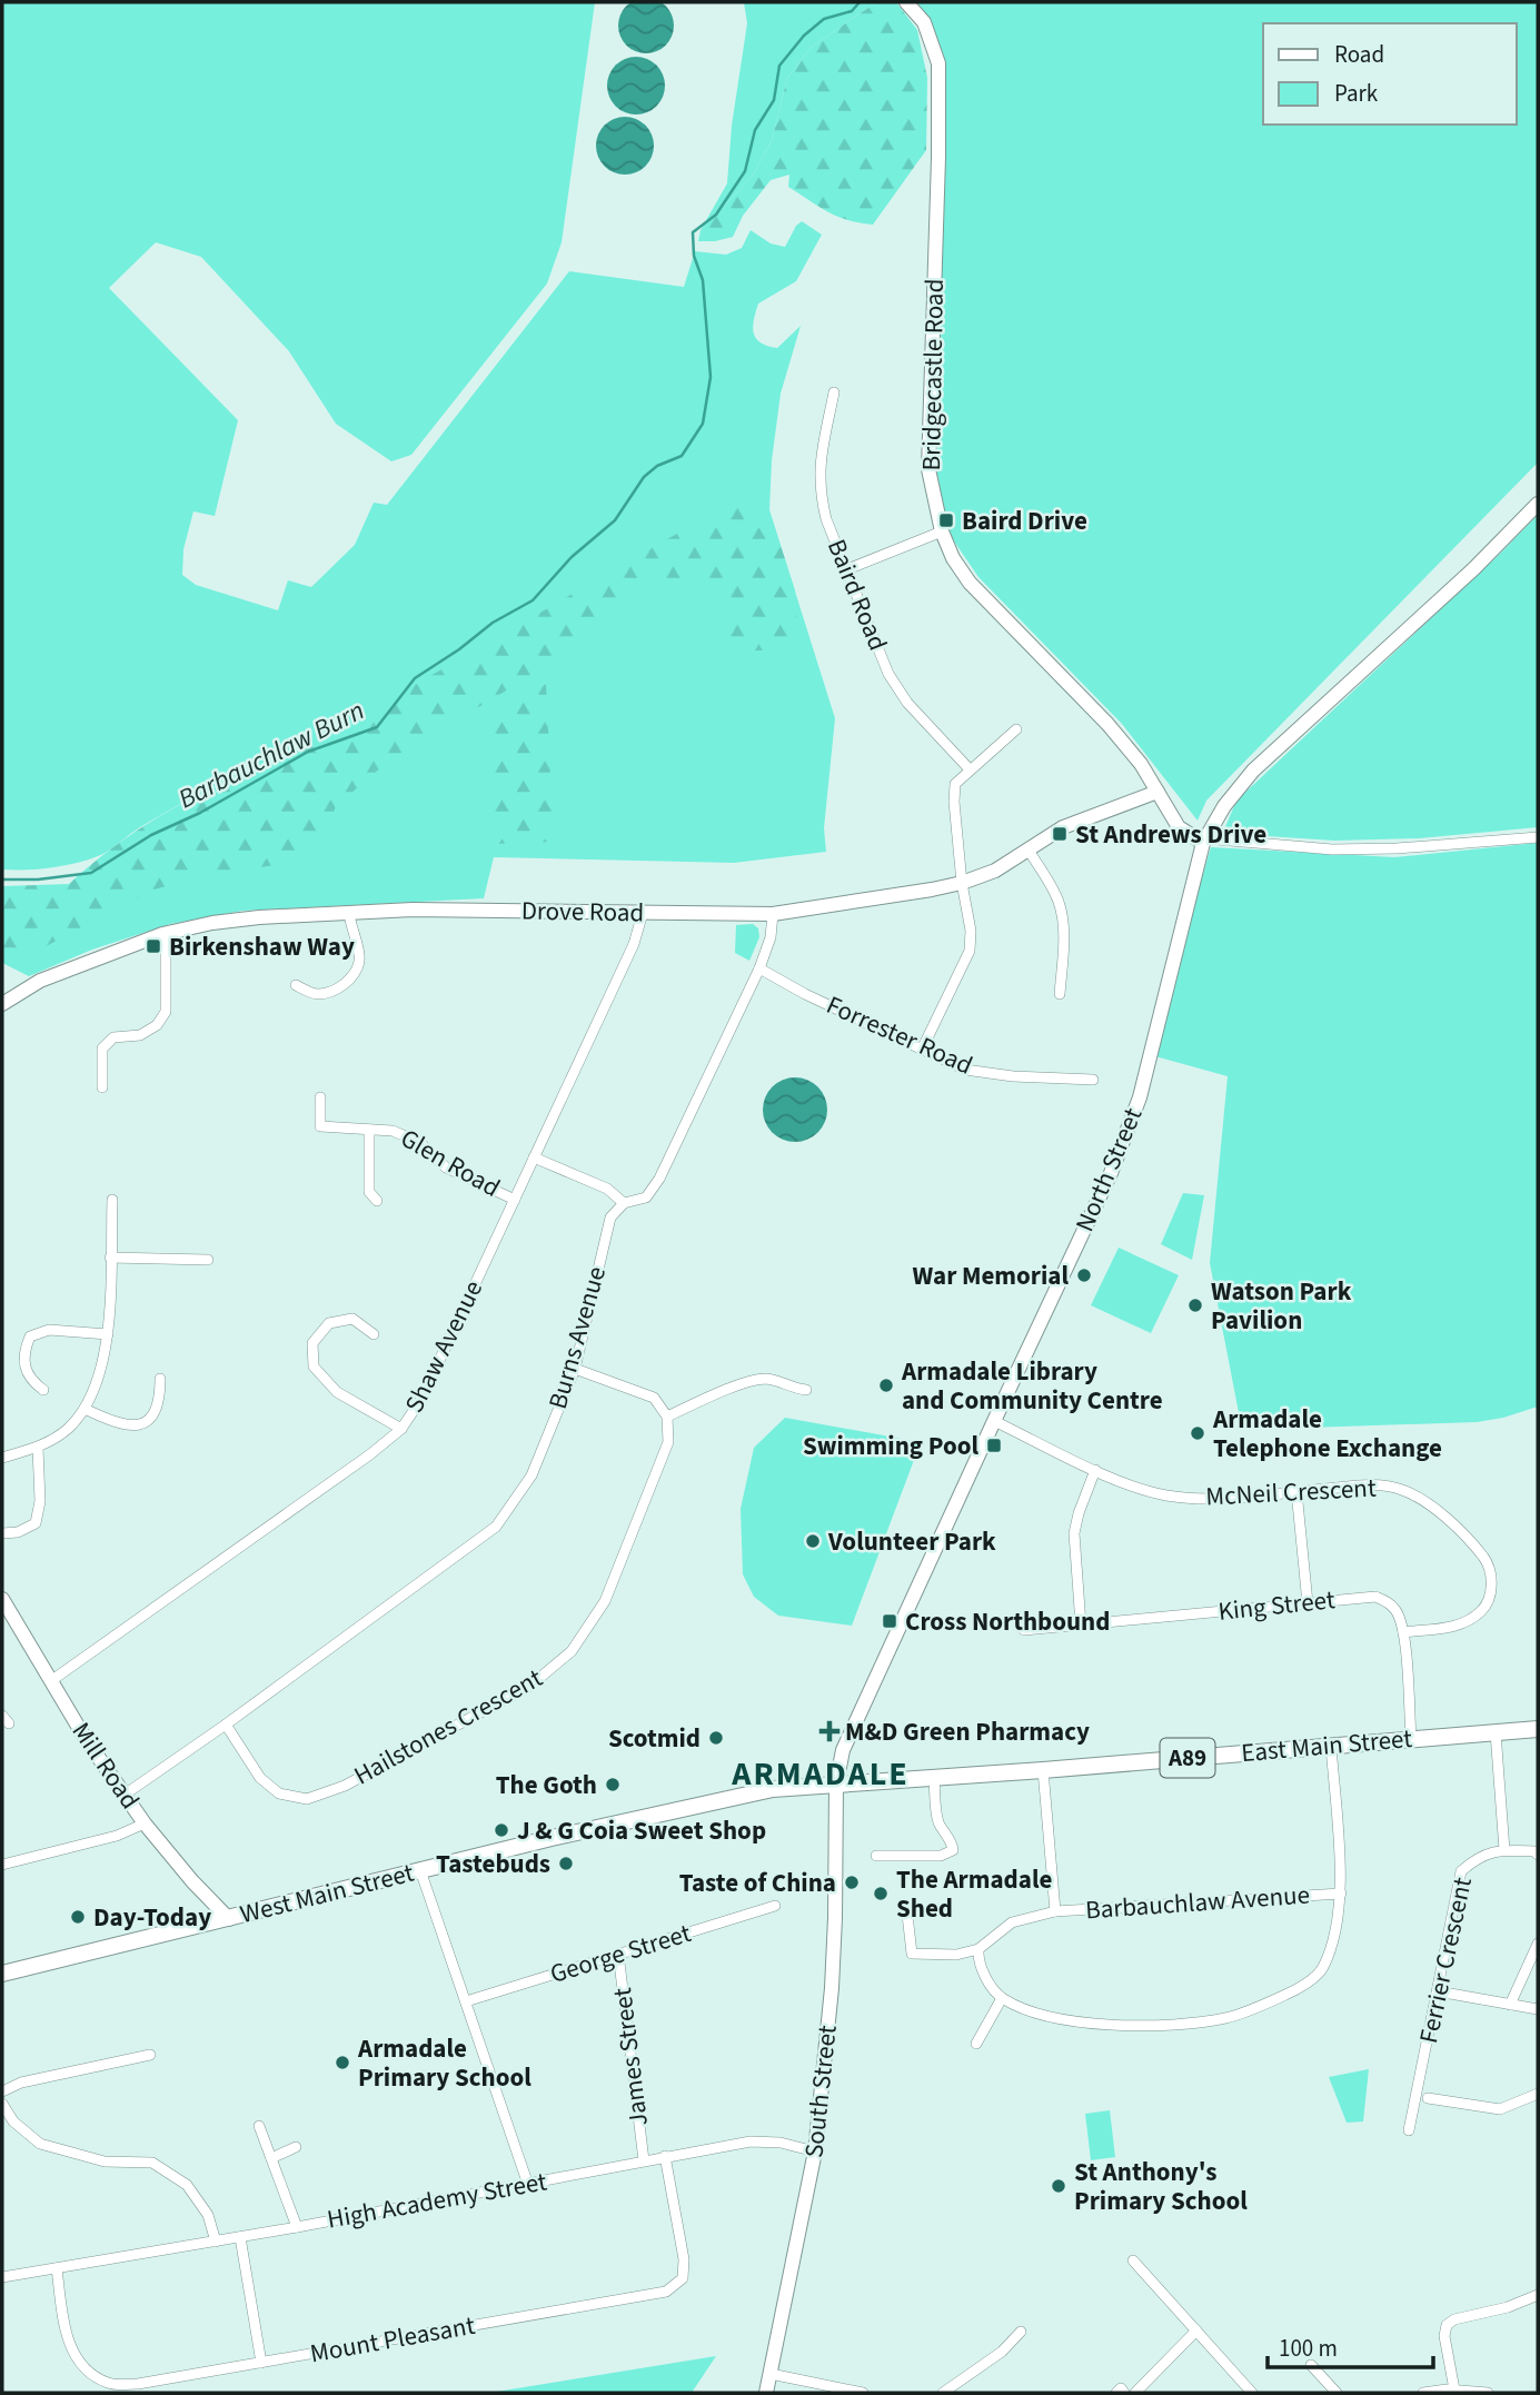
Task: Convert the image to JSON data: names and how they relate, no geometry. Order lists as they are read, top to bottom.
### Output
{
  "streets": {
    "main road": ["East Main Street", "A89", "West Main Street"],
    "street": [
      "Bridgecastle Road",
      "Baird Road",
      "Drove Road",
      "Forrester Road",
      "Glen Road",
      "North Street",
      "Burns Avenue",
      "Shaw Avenue",
      "McNeil Crescent",
      "King Street",
      "Hailstones Crescent",
      "Mill Road",
      "Barbauchlaw Avenue",
      "George Street",
      "Ferrier Crescent",
      "James Street",
      "South Street",
      "High Academy Street",
      "Mount Pleasant"
    ]
  },
  "crossings": [
    ["Bridgecastle Road", "Drove Road"],
    ["Bridgecastle Road", "North Street"],
    ["Drove Road", "Shaw Avenue"],
    ["Glen Road", "Shaw Avenue"],
    ["North Street", "McNeil Crescent"],
    ["North Street", "East Main Street"],
    ["North Street", "West Main Street"],
    ["North Street", "South Street"],
    ["Burns Avenue", "Hailstones Crescent"],
    ["Burns Avenue", "Mill Road"],
    ["Shaw Avenue", "Mill Road"],
    ["McNeil Crescent", "King Street"],
    ["King Street", "East Main Street"],
    ["East Main Street", "West Main Street"],
    ["East Main Street", "Barbauchlaw Avenue"],
    ["East Main Street", "South Street"],
    ["Mill Road", "West Main Street"],
    ["West Main Street", "South Street"],
    ["George Street", "James Street"],
    ["James Street", "High Academy Street"],
    ["South Street", "High Academy Street"],
    ["High Academy Street", "Mount Pleasant"]
  ],
  "districts": ["ARMADALE"],
  "water": ["Barbauchlaw Burn"],
  "places": {
    "transit": [
      "Baird Drive",
      "St Andrews Drive",
      "Birkenshaw Way",
      "Swimming Pool",
      "Cross Northbound"
    ],
    "other": [
      "War Memorial",
      "Watson Park Pavilion",
      "Armadale Library and Community Centre",
      "Armadale Telephone Exchange",
      "Volunteer Park",
      "Scotmid",
      "The Goth",
      "J & G Coia Sweet Shop",
      "Tastebuds",
      "Taste of China",
      "The Armadale Shed",
      "Day-Today",
      "Armadale Primary School",
      "St Anthony's Primary School"
    ],
    "health": ["M&D Green Pharmacy"]
  },
  "legend": ["Road", "Park"],
  "scale_bar": "100 m"
}
